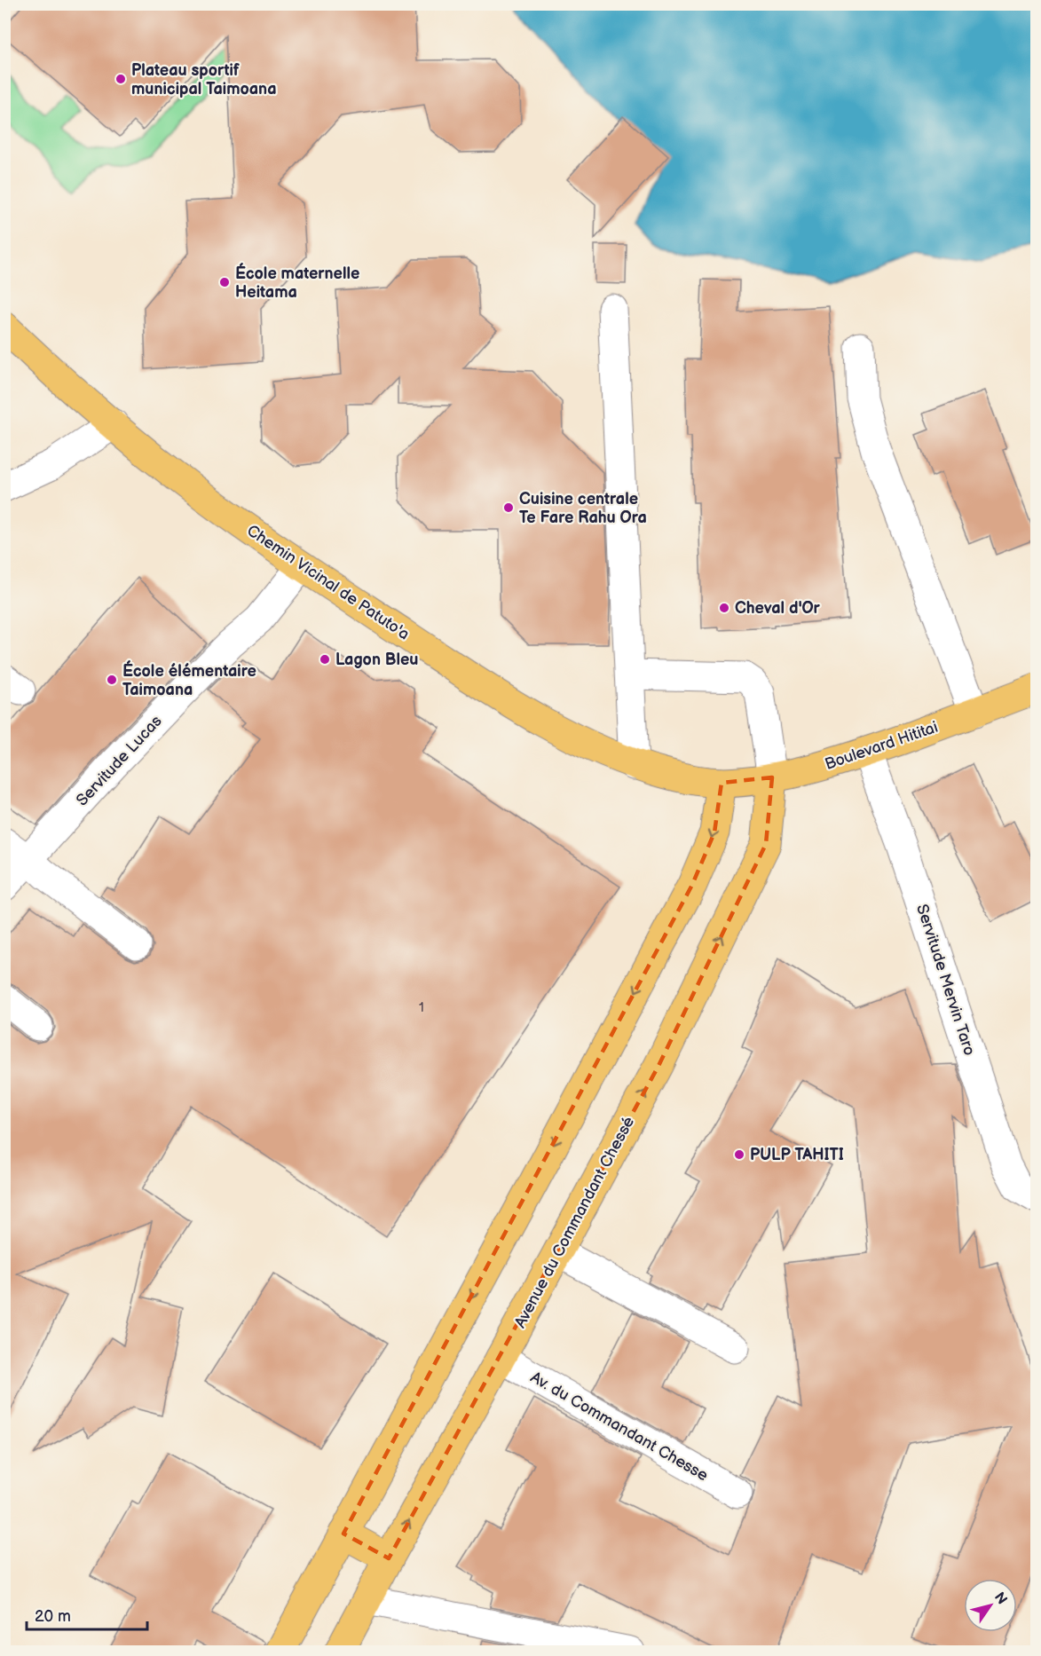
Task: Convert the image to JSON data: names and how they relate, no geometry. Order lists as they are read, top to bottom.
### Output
{
  "streets": {
    "main road": ["Chemin Vicinal de Patuto'a", "Boulevard Hititai", "Avenue du Commandant Chessé"],
    "street": ["Servitude Lucas", "Servitude Mervin Taro", "Av. du Commandant Chesse"]
  },
  "crossings": [
    ["Chemin Vicinal de Patuto'a", "Boulevard Hititai"],
    ["Chemin Vicinal de Patuto'a", "Servitude Lucas"],
    ["Boulevard Hititai", "Servitude Mervin Taro"],
    ["Boulevard Hititai", "Avenue du Commandant Chessé"],
    ["Avenue du Commandant Chessé", "Av. du Commandant Chesse"]
  ],
  "places": [
    "Plateau sportif municipal Taimoana",
    "École maternelle Heitama",
    "Cuisine centrale Te Fare Rahu Ora",
    "Cheval d'Or",
    "Lagon Bleu",
    "École élémentaire Taimoana",
    "PULP TAHITI"
  ],
  "house_numbers": ["1"],
  "scale_bar": "20 m",
  "north": "top right"
}
